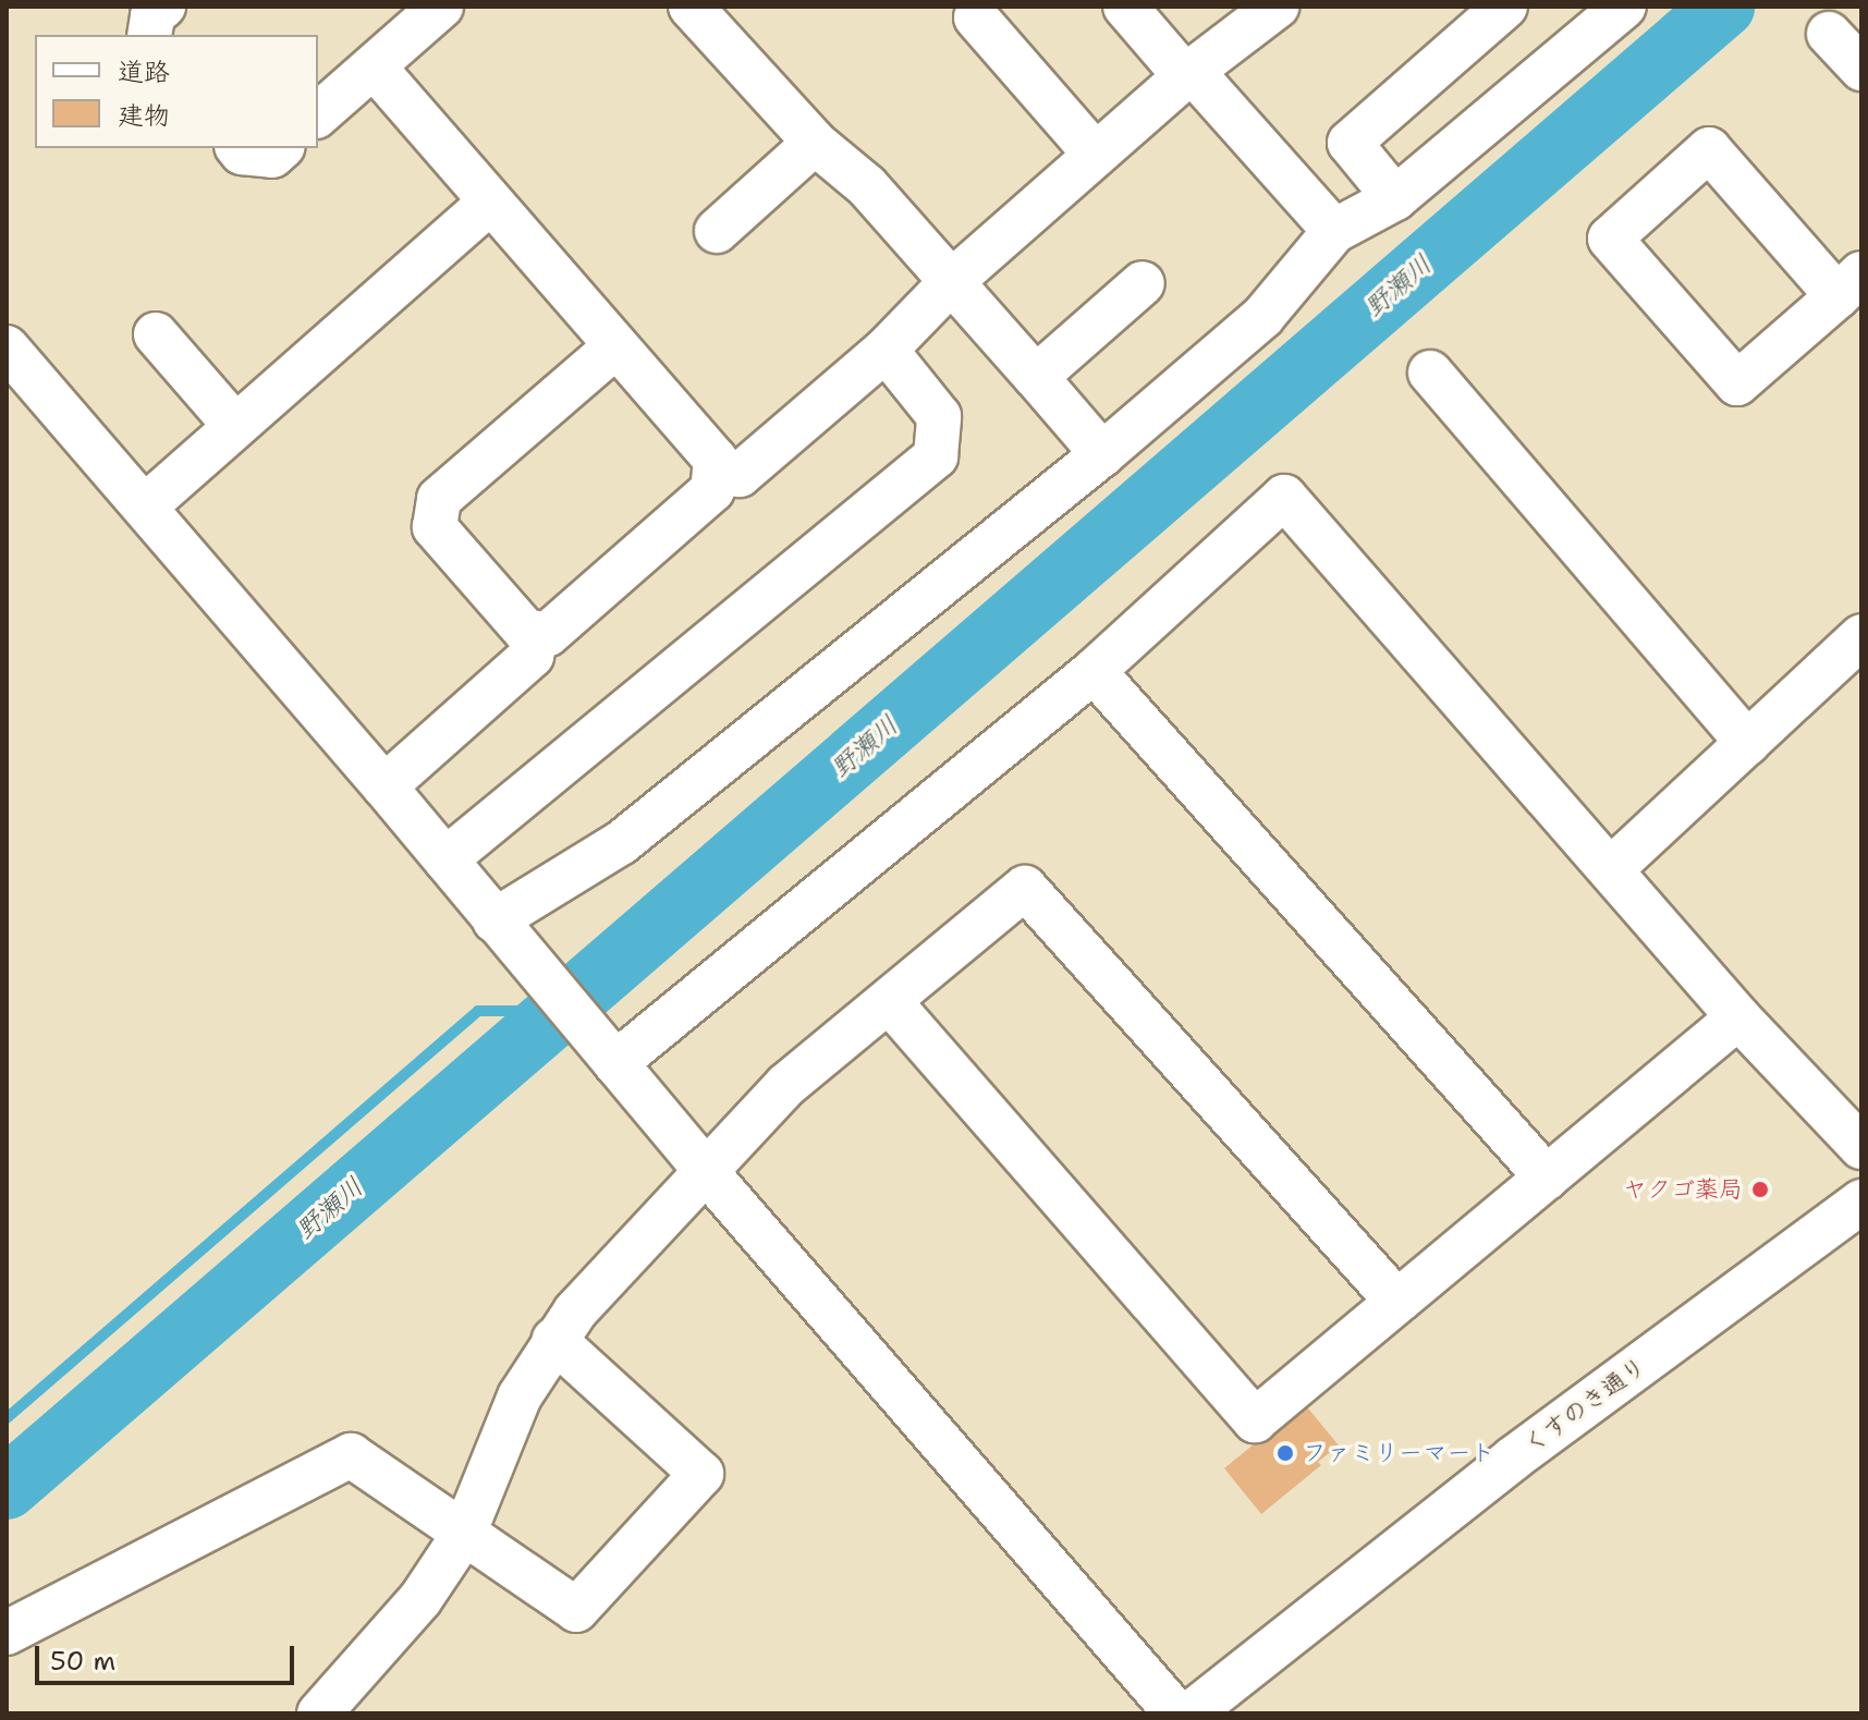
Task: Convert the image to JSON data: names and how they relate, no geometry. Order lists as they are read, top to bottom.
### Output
{
  "streets": {
    "street": ["くすのき通り"]
  },
  "water": ["野瀬川"],
  "places": ["ヤクゴ薬局", "ファミリーマート"],
  "legend": ["道路", "建物"],
  "scale_bar": "50 m"
}
